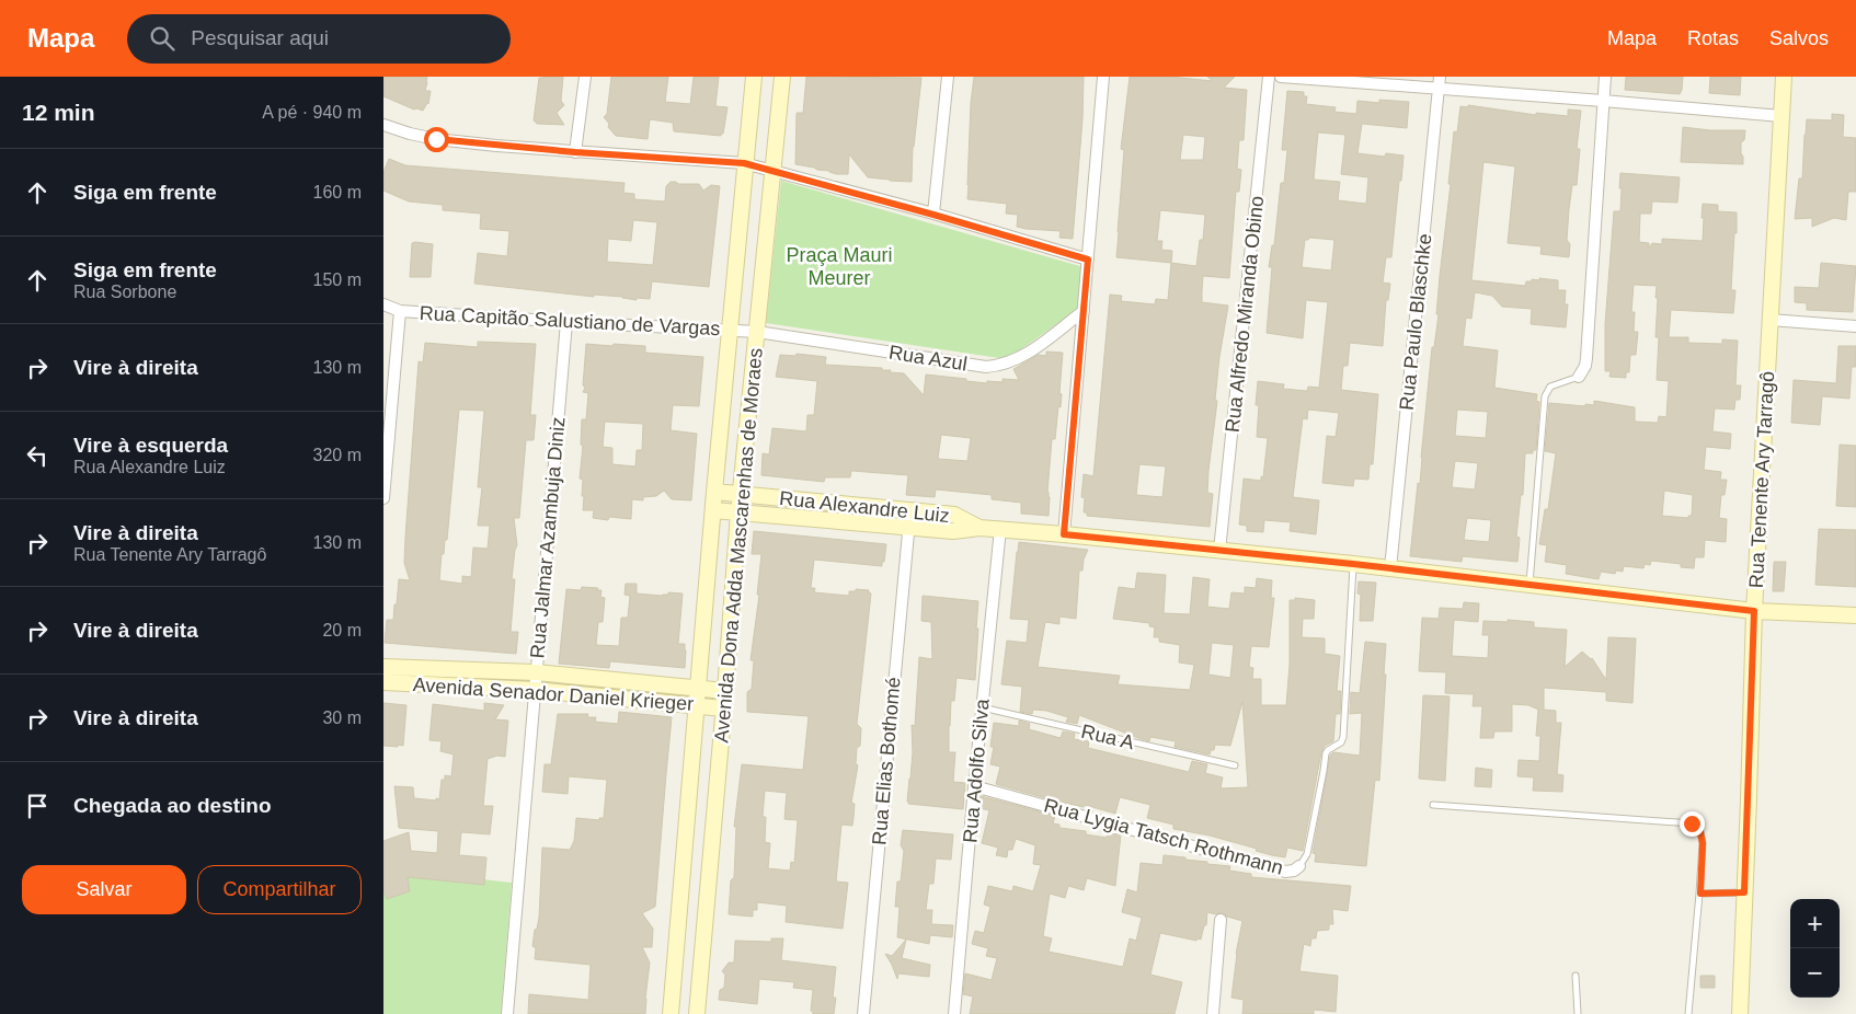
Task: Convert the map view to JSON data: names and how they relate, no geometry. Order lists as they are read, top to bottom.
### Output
{
  "streets": {
    "main road": [
      "Rua Tenente Ary Tarragô",
      "Rua Alexandre Luiz",
      "Avenida Dona Adda Mascarenhas de Moraes",
      "Avenida Senador Daniel Krieger"
    ],
    "street": [
      "Rua Alfredo Miranda Obino",
      "Rua Capitão Salustiano de Vargas",
      "Rua Paulo Blaschke",
      "Rua Azul",
      "Rua Jalmar Azambuja Diniz",
      "Rua Elias Bothomé",
      "Rua Adolfo Silva",
      "Rua Lygia Tatsch Rothmann"
    ],
    "lane": ["Rua A"]
  },
  "crossings": [
    ["Rua Alfredo Miranda Obino", "Rua Alexandre Luiz"],
    ["Rua Capitão Salustiano de Vargas", "Rua Azul"],
    ["Rua Capitão Salustiano de Vargas", "Rua Jalmar Azambuja Diniz"],
    ["Rua Capitão Salustiano de Vargas", "Avenida Dona Adda Mascarenhas de Moraes"],
    ["Rua Paulo Blaschke", "Rua Alexandre Luiz"],
    ["Rua Azul", "Avenida Dona Adda Mascarenhas de Moraes"],
    ["Rua Tenente Ary Tarragô", "Rua Alexandre Luiz"],
    ["Rua Alexandre Luiz", "Avenida Dona Adda Mascarenhas de Moraes"],
    ["Rua Alexandre Luiz", "Rua Elias Bothomé"],
    ["Rua Alexandre Luiz", "Rua Adolfo Silva"],
    ["Rua Alexandre Luiz", "Rua Lygia Tatsch Rothmann"],
    ["Rua Jalmar Azambuja Diniz", "Avenida Senador Daniel Krieger"],
    ["Avenida Dona Adda Mascarenhas de Moraes", "Avenida Senador Daniel Krieger"],
    ["Rua A", "Rua Adolfo Silva"],
    ["Rua Adolfo Silva", "Rua Lygia Tatsch Rothmann"]
  ],
  "parks": ["Praça Mauri Meurer"],
  "page": {
    "header": "Mapa",
    "search": "Pesquisar aqui",
    "nav": ["Mapa", "Rotas", "Salvos"],
    "heading": ["12 min", "A pé · 940 m"],
    "list": [
      ["Siga em frente", "160 m"],
      ["Siga em frente", "Rua Sorbone", "150 m"],
      ["Vire à direita", "130 m"],
      ["Vire à esquerda", "Rua Alexandre Luiz", "320 m"],
      ["Vire à direita", "Rua Tenente Ary Tarragô", "130 m"],
      ["Vire à direita", "20 m"],
      ["Vire à direita", "30 m"],
      "Chegada ao destino"
    ],
    "buttons": ["Salvar", "Compartilhar"],
    "map_buttons": ["+", "−"]
  }
}
